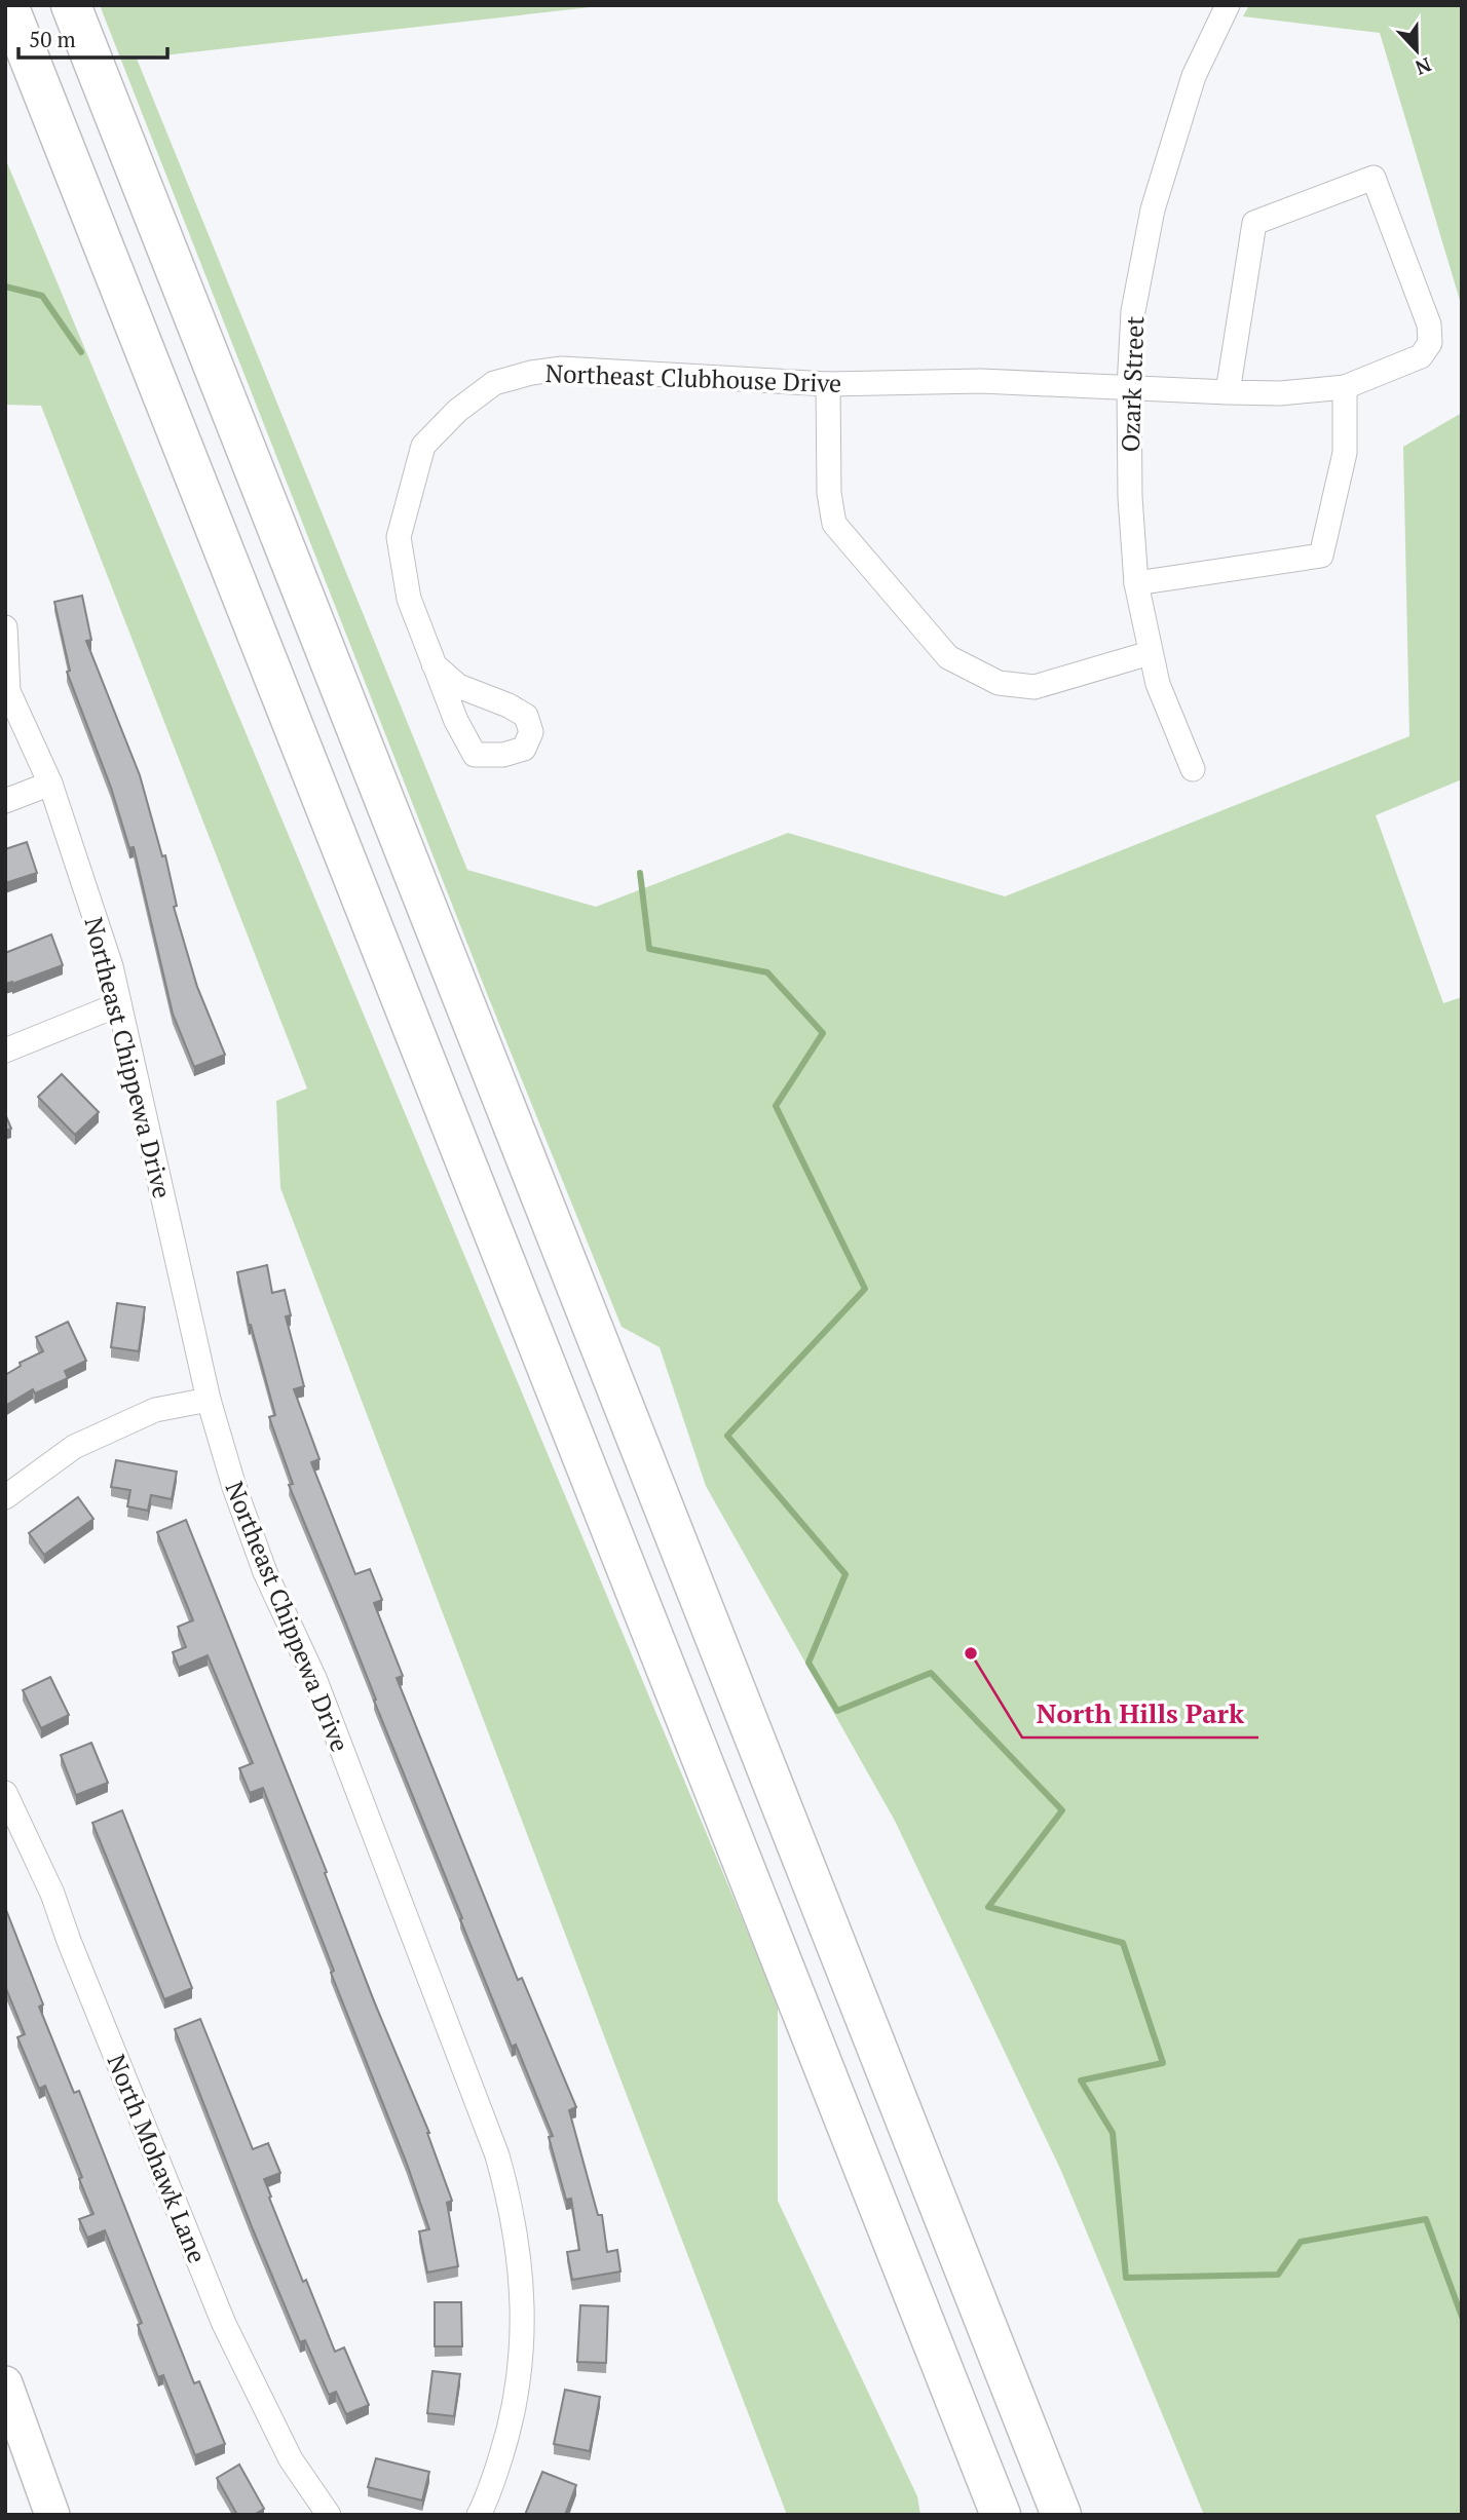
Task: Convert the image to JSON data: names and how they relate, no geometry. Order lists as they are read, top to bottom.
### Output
{
  "streets": {
    "street": [
      "Northeast Clubhouse Drive",
      "Ozark Street",
      "Northeast Chippewa Drive",
      "North Mohawk Lane"
    ]
  },
  "crossings": [
    ["Northeast Clubhouse Drive", "Ozark Street"]
  ],
  "places": ["North Hills Park"],
  "scale_bar": "50 m",
  "north": "bottom"
}
